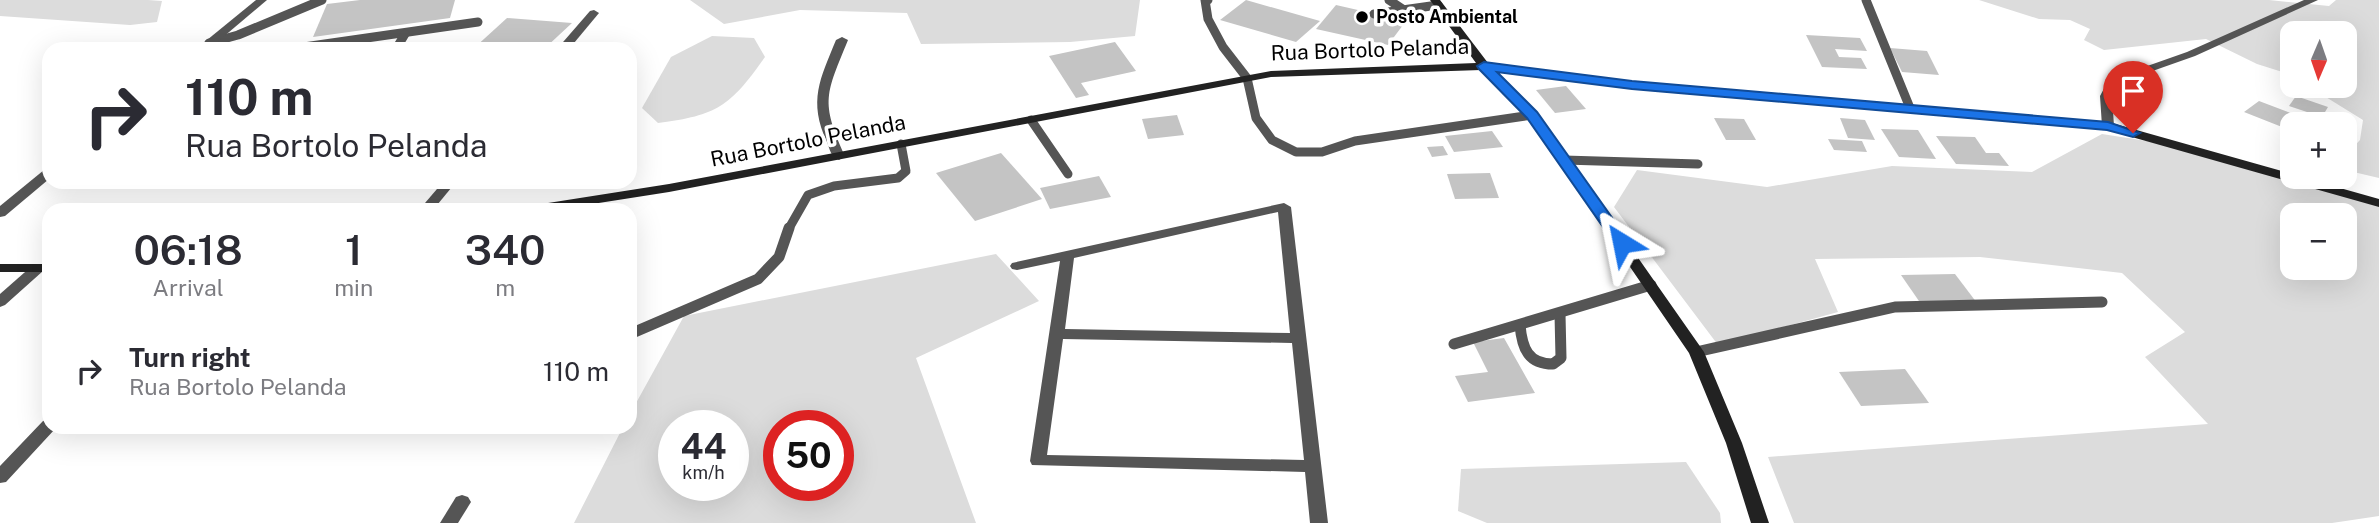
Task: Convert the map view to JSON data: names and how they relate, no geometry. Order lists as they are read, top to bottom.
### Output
{
  "streets": {
    "street": ["Rua Bortolo Pelanda"]
  },
  "places": ["Posto Ambiental"],
  "north": "bottom",
  "page": {
    "map_buttons": ["+", "−"],
    "turn": ["110 m", "Rua Bortolo Pelanda"],
    "eta": [
      "06:18",
      "Arrival",
      "1",
      "min",
      "340",
      "m"
    ],
    "list": [
      {
        "name": "Turn right",
        "note": "Rua Bortolo Pelanda",
        "value": "110 m"
      }
    ],
    "speed": "44 km/h",
    "limit": "50"
  }
}
